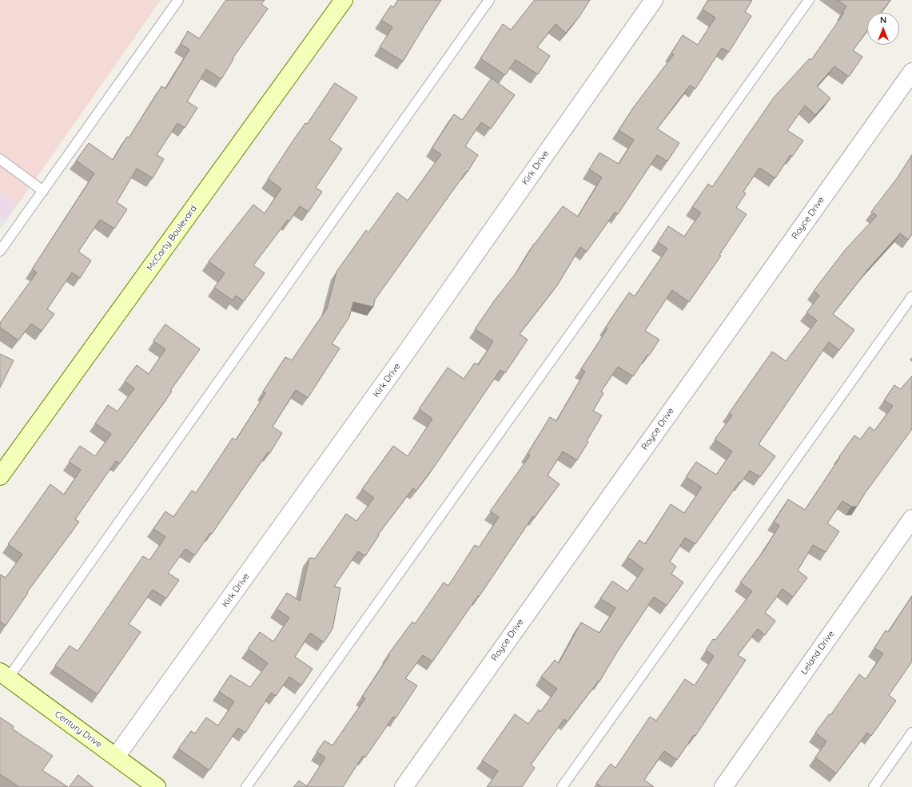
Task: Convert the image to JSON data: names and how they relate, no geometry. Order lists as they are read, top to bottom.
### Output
{
  "streets": {
    "main road": ["McCarty Boulevard", "Century Drive"],
    "street": ["Kirk Drive", "Royce Drive", "Leland Drive"]
  },
  "crossings": [
    ["Kirk Drive", "Century Drive"]
  ],
  "north": "top"
}
